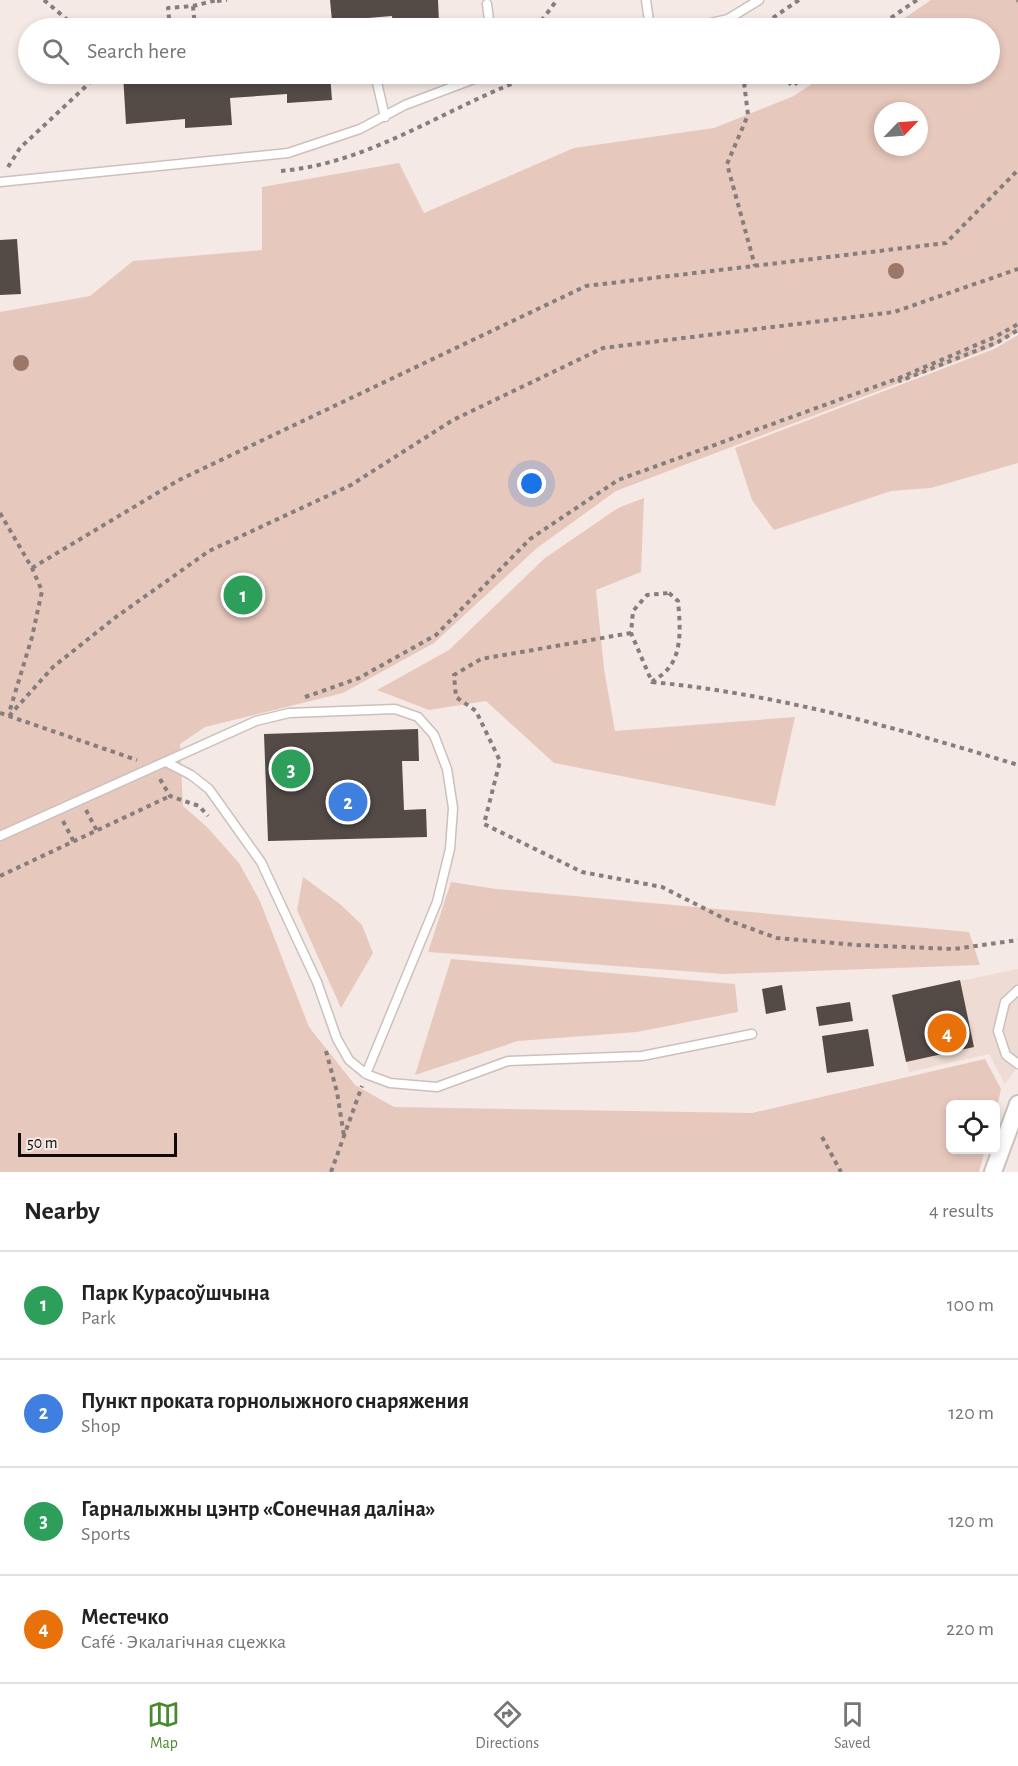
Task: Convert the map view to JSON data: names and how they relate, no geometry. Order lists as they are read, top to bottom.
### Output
{
  "scale_bar": "50 m",
  "north": "top right",
  "page": {
    "search": "Search here",
    "pins": [
      "1",
      "3",
      "2",
      "4"
    ],
    "scale": "50 m",
    "heading": ["Nearby", "4 results"],
    "list": [
      {
        "mark": "1",
        "name": "Парк Курасоўшчына",
        "note": "Park",
        "value": "100 m"
      },
      {
        "mark": "2",
        "name": "Пункт проката горнолыжного снаряжения",
        "note": "Shop",
        "value": "120 m"
      },
      {
        "mark": "3",
        "name": "Гарналыжны цэнтр «Сонечная даліна»",
        "note": "Sports",
        "value": "120 m"
      },
      {
        "mark": "4",
        "name": "Местечко",
        "note": "Café · Экалагічная сцежка",
        "value": "220 m"
      }
    ],
    "nav": ["Map", "Directions", "Saved"]
  }
}
